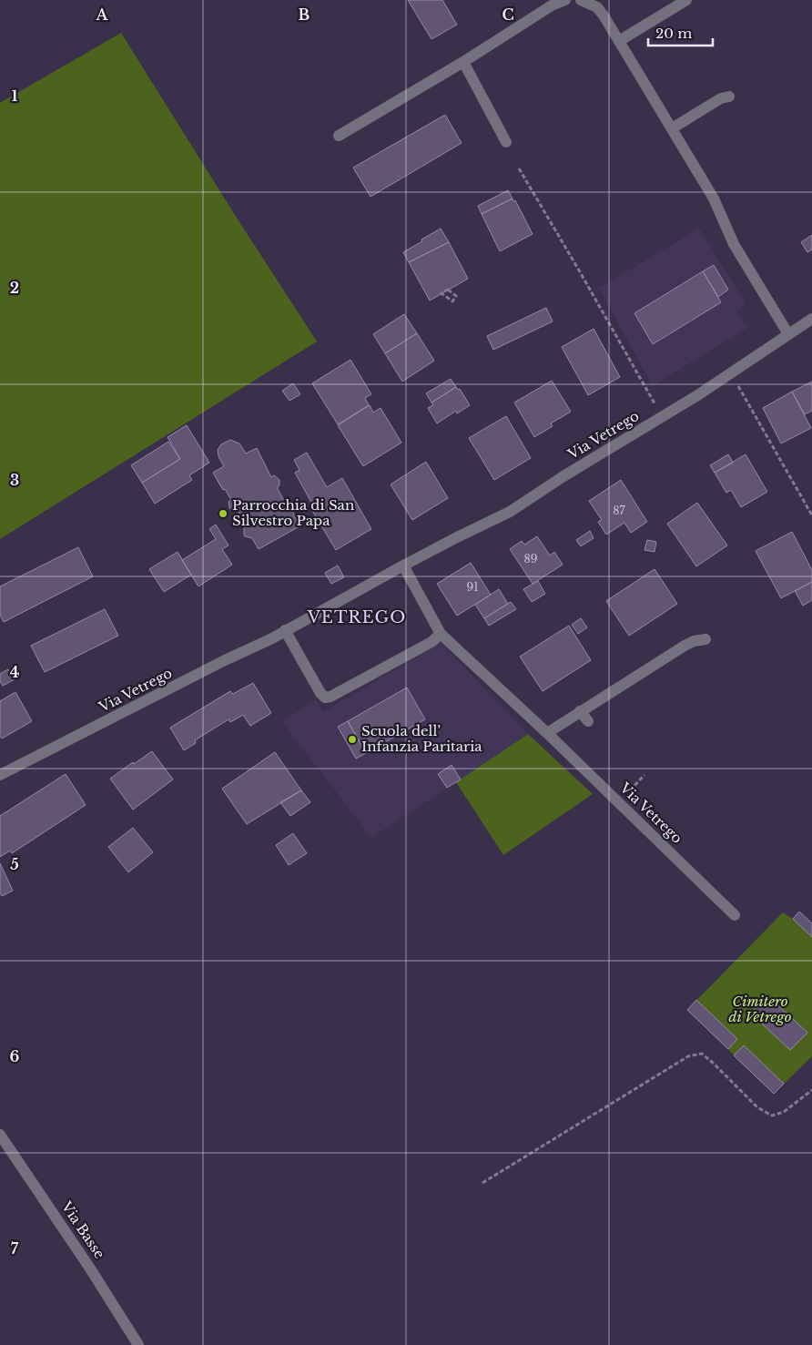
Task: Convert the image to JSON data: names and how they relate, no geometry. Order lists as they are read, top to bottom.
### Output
{
  "streets": {
    "street": ["Via Vetrego", "Via Basse"]
  },
  "districts": ["VETREGO"],
  "parks": ["Cimitero di Vetrego"],
  "places": ["Parrocchia di San Silvestro Papa", "Scuola dell’ Infanzia Paritaria"],
  "house_numbers": ["87", "89", "91"],
  "scale_bar": "20 m",
  "grid": {
    "columns": ["A", "B", "C"],
    "rows": [
      "1",
      "2",
      "3",
      "4",
      "5",
      "6",
      "7"
    ]
  }
}
